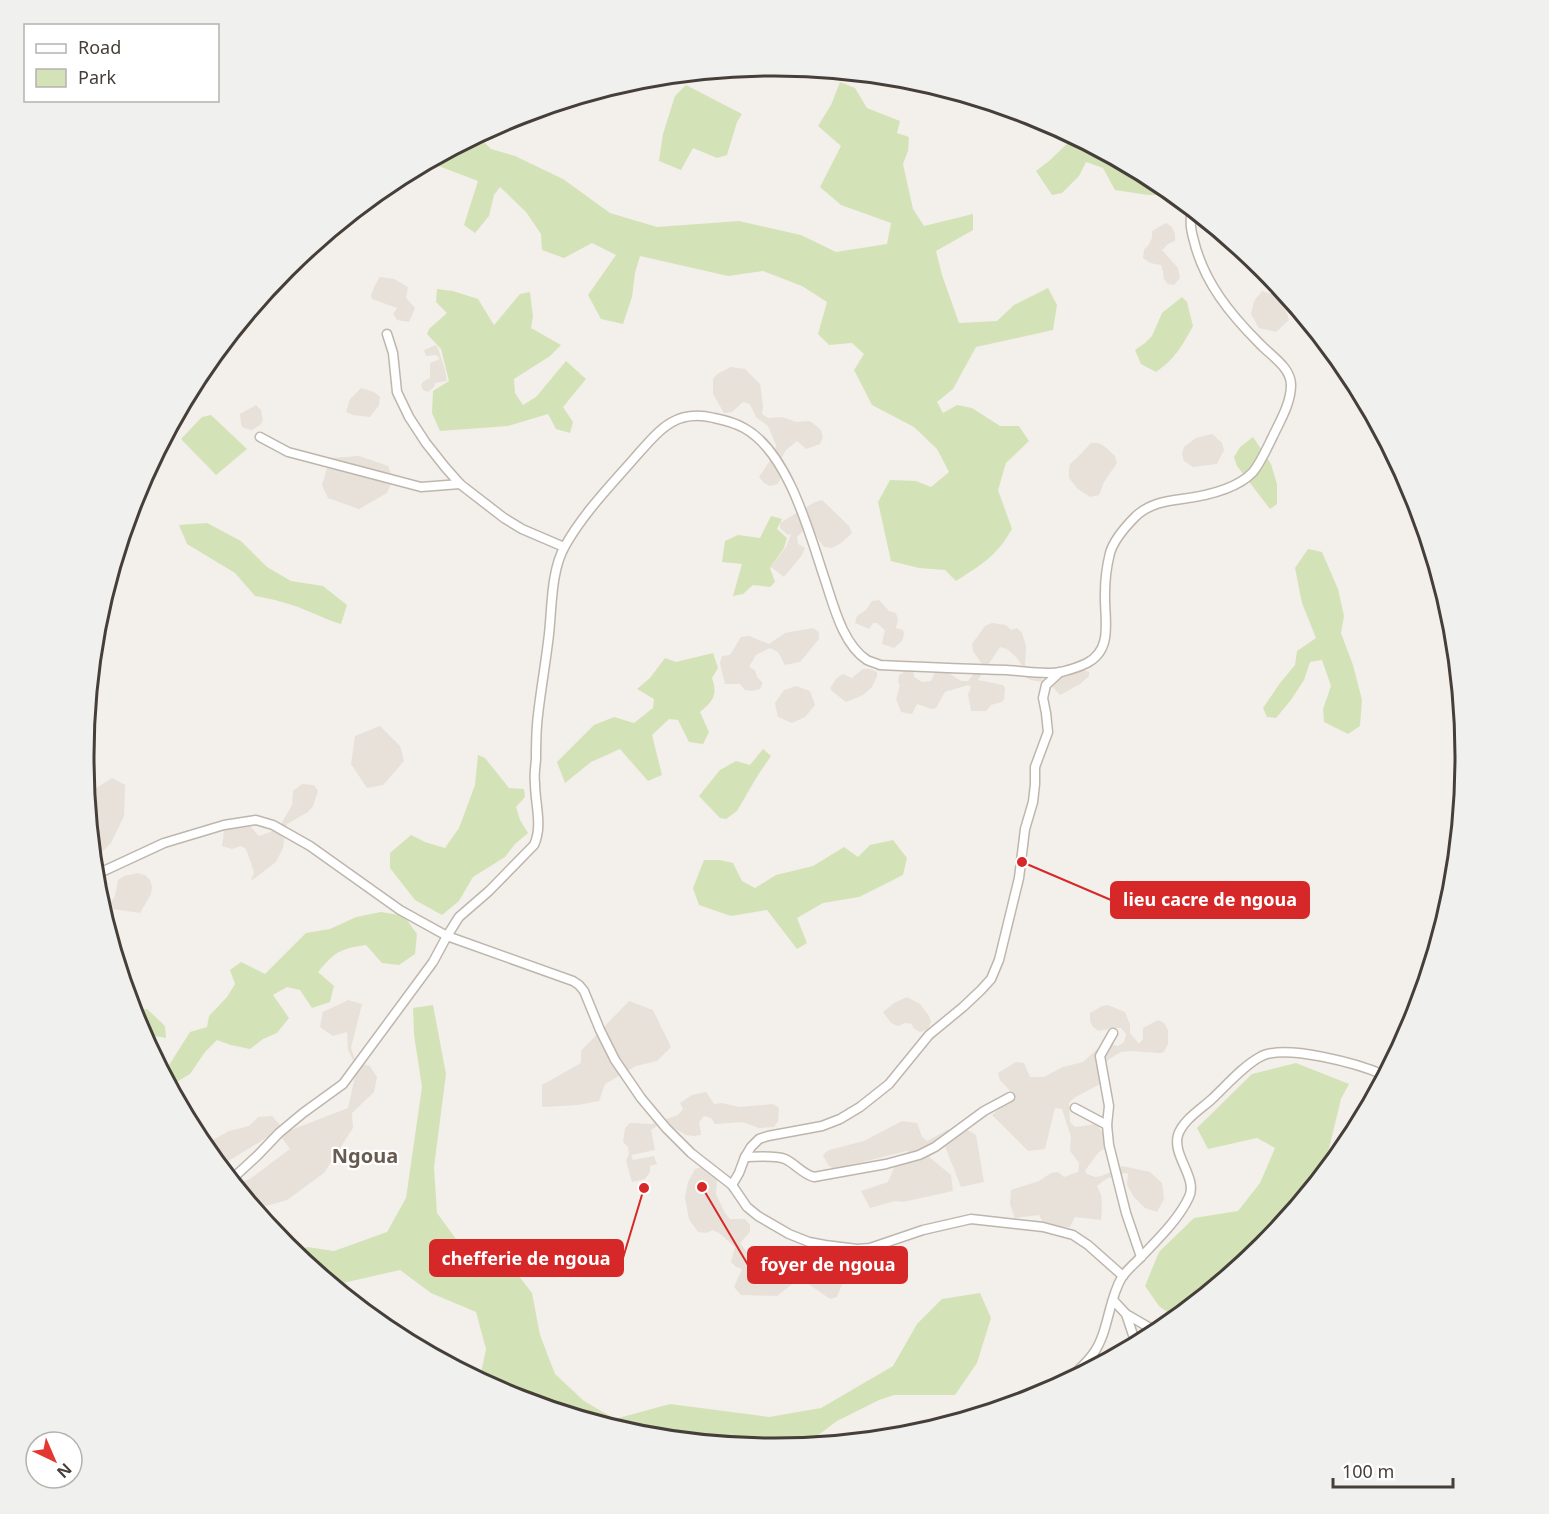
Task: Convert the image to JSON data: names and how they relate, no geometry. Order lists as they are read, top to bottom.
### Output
{
  "districts": ["Ngoua"],
  "places": ["lieu cacre de ngoua", "foyer de ngoua", "chefferie de ngoua"],
  "legend": ["Road", "Park"],
  "scale_bar": "100 m",
  "north": "bottom right"
}
